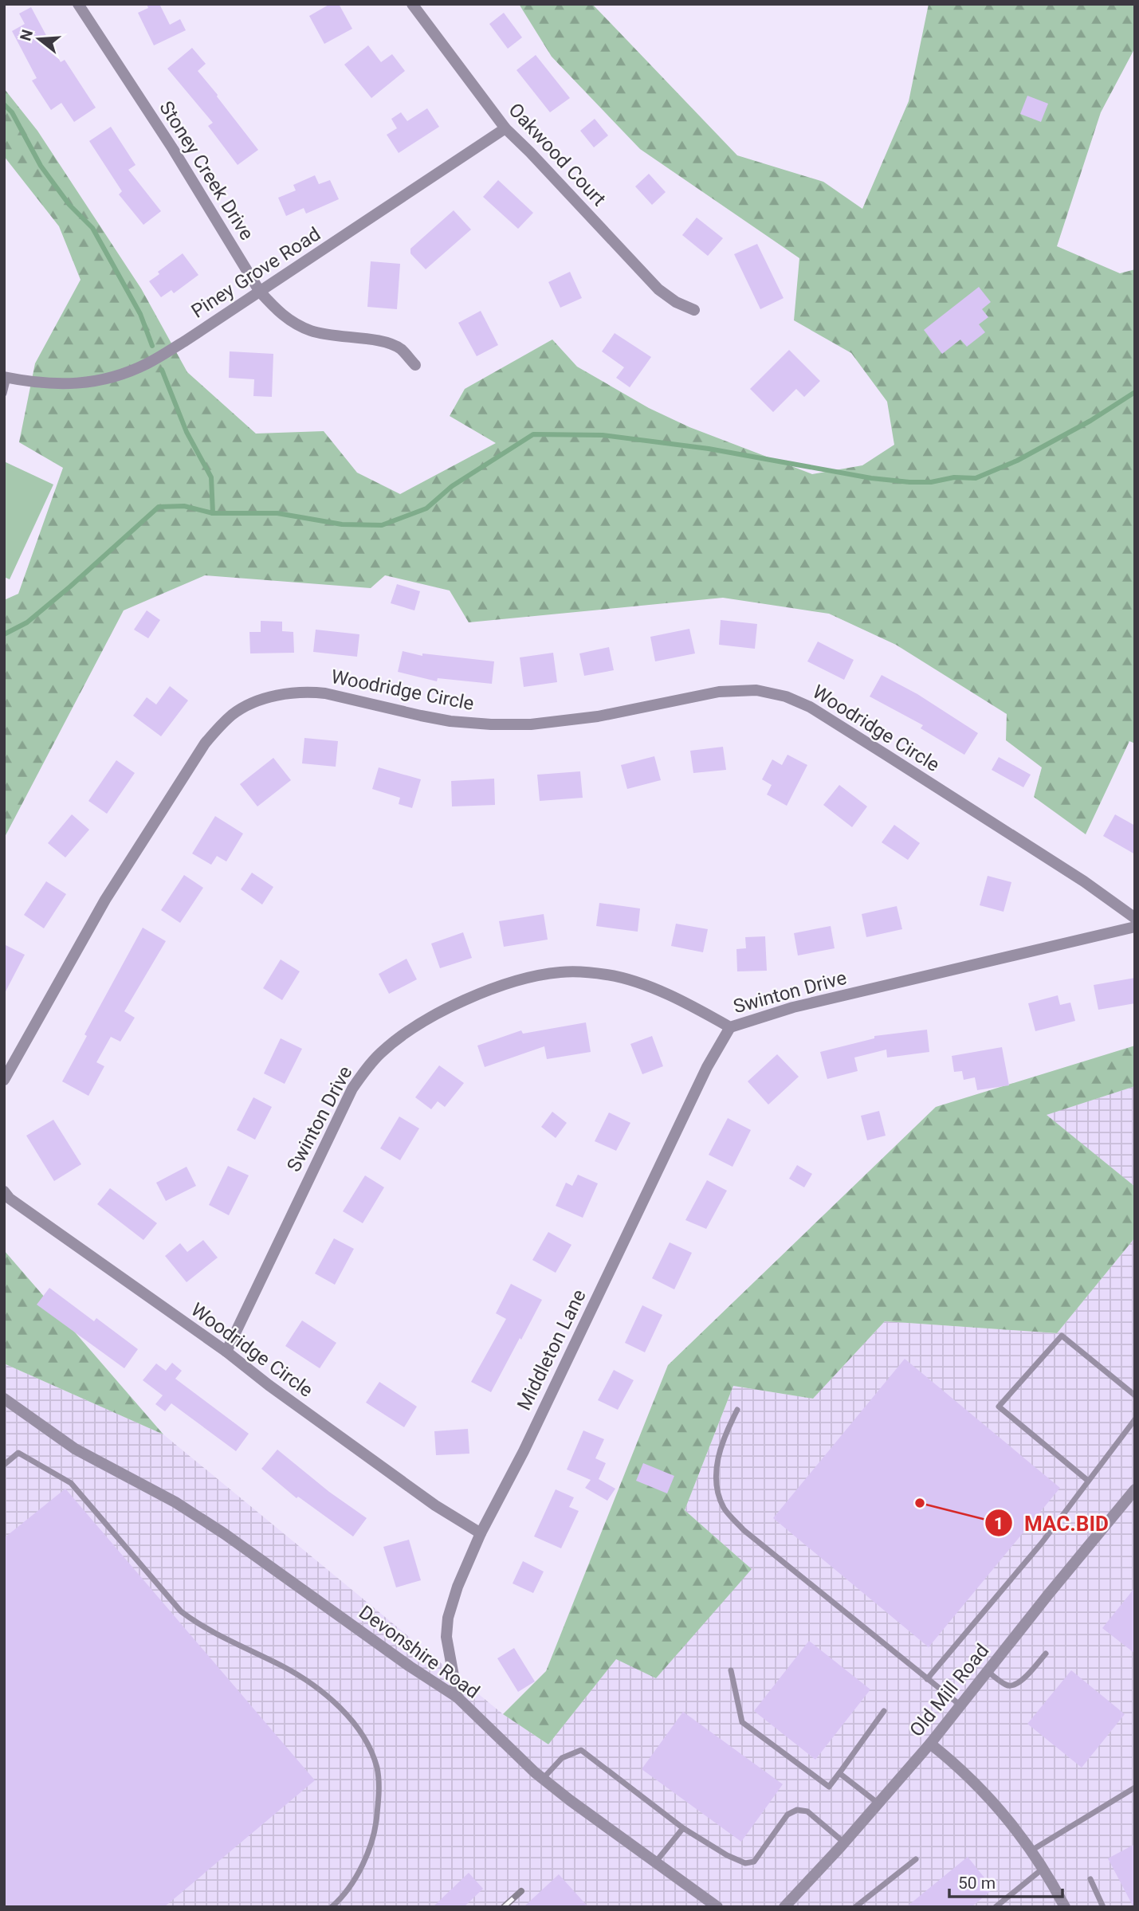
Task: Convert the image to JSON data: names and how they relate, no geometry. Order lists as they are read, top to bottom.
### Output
{
  "streets": {
    "street": [
      "Oakwood Court",
      "Stoney Creek Drive",
      "Piney Grove Road",
      "Woodridge Circle",
      "Swinton Drive",
      "Middleton Lane",
      "Devonshire Road",
      "Old Mill Road"
    ]
  },
  "crossings": [
    ["Oakwood Court", "Piney Grove Road"],
    ["Stoney Creek Drive", "Piney Grove Road"],
    ["Woodridge Circle", "Swinton Drive"],
    ["Woodridge Circle", "Middleton Lane"],
    ["Swinton Drive", "Middleton Lane"],
    ["Middleton Lane", "Devonshire Road"]
  ],
  "places": ["MAC.BID"],
  "scale_bar": "50 m",
  "north": "left"
}
